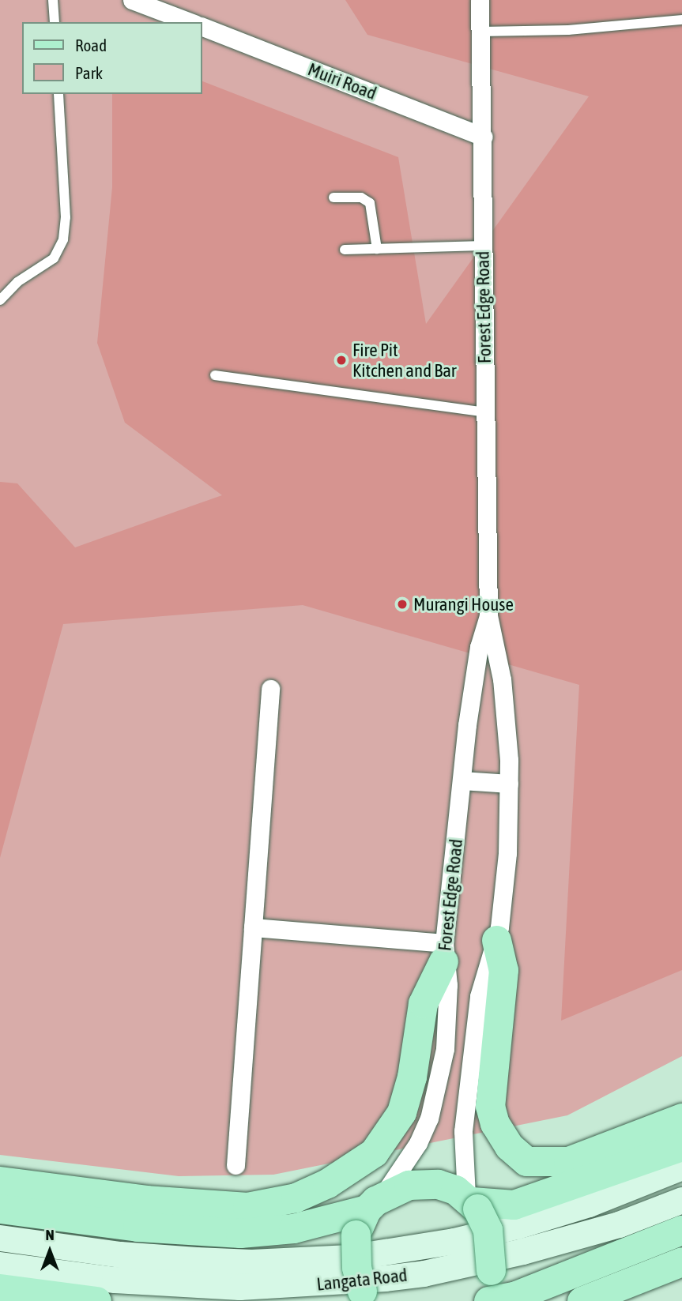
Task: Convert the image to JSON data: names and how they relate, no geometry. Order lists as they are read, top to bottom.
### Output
{
  "streets": {
    "main road": ["Langata Road"],
    "street": ["Muiri Road", "Forest Edge Road"]
  },
  "crossings": [
    ["Muiri Road", "Forest Edge Road"]
  ],
  "places": ["Fire Pit Kitchen and Bar", "Murangi House"],
  "legend": ["Road", "Park"],
  "north": "top"
}
